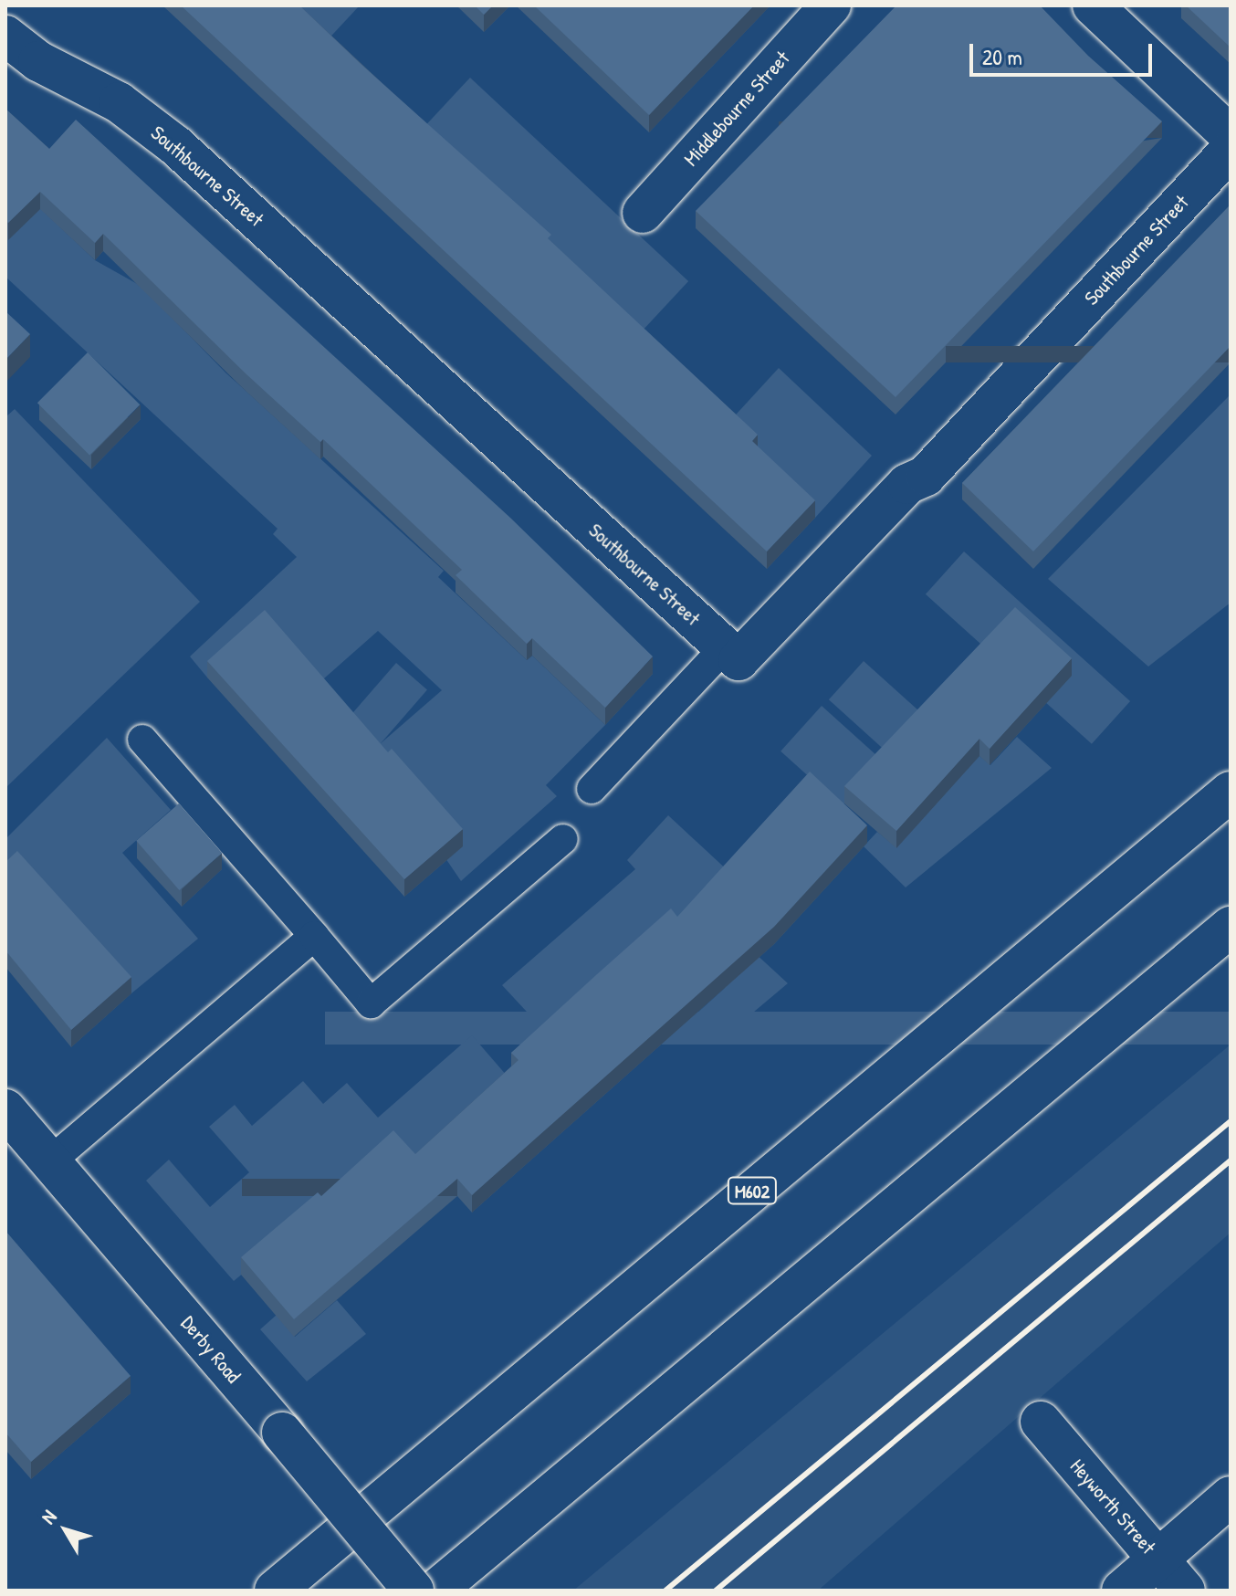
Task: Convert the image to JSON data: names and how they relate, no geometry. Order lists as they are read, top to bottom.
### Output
{
  "streets": {
    "main road": [
      "Middlebourne Street",
      "Southbourne Street",
      "M602",
      "Derby Road",
      "Heyworth Street"
    ]
  },
  "scale_bar": "20 m",
  "north": "top left"
}
